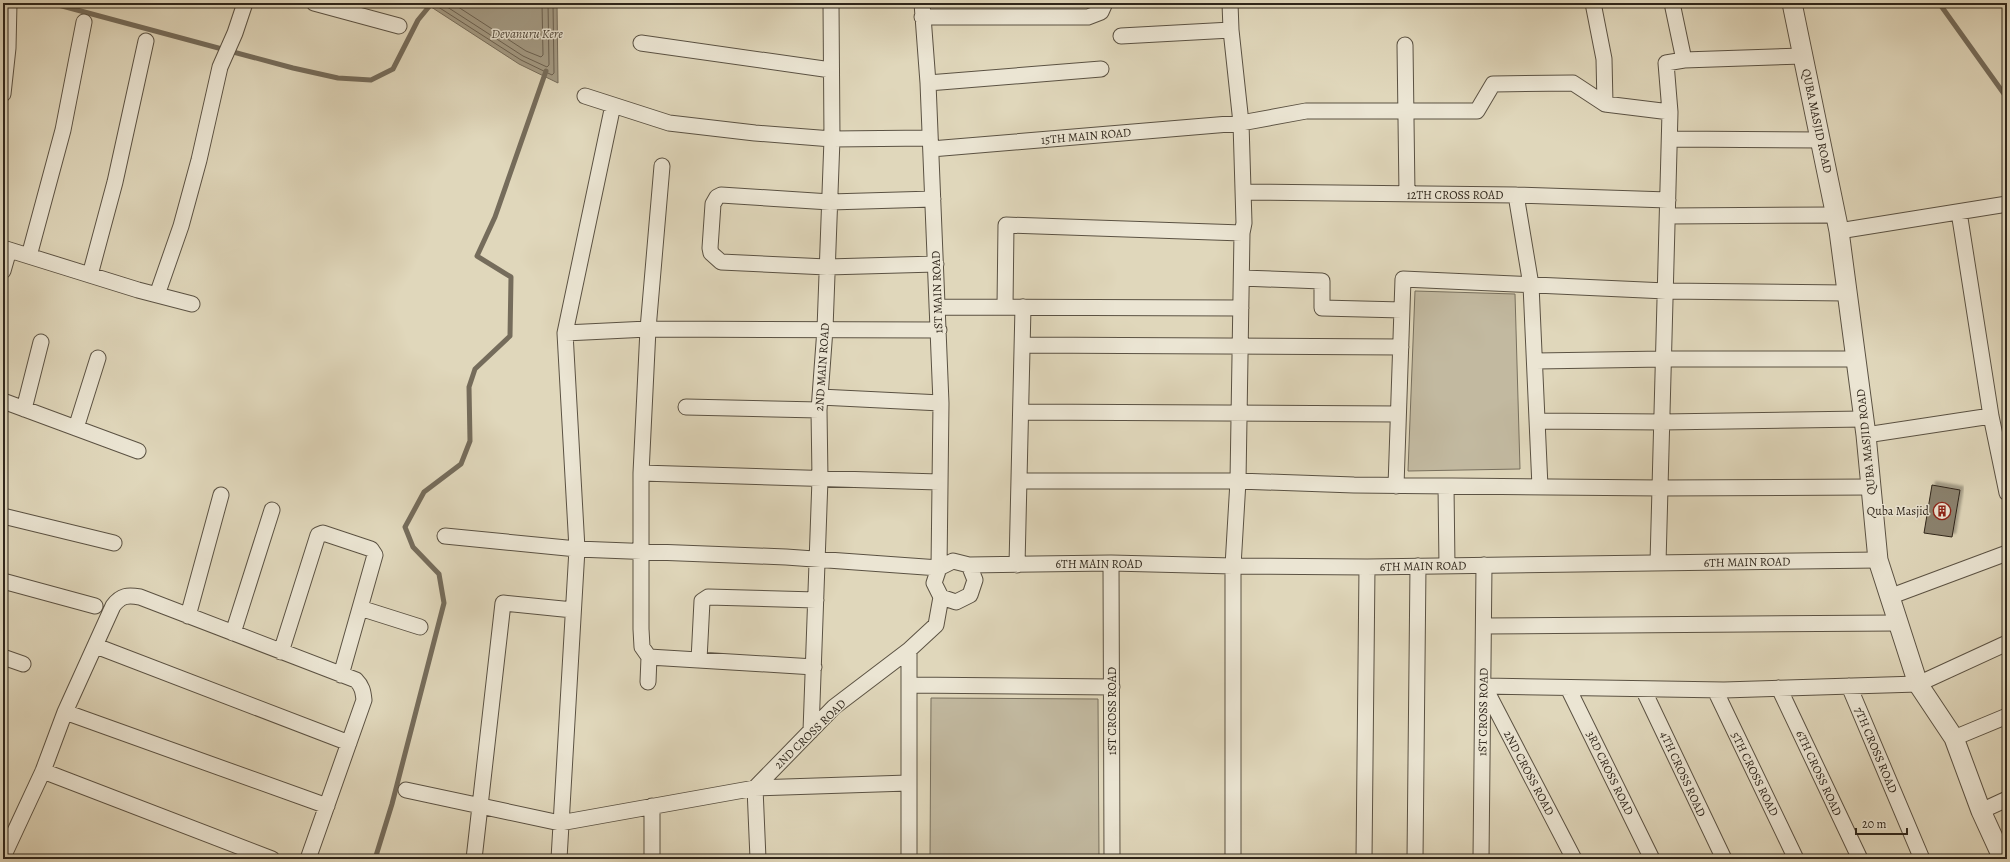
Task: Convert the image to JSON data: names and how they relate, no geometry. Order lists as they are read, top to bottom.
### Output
{
  "streets": {
    "street": [
      "QUBA MASJID ROAD",
      "15TH MAIN ROAD",
      "12TH CROSS ROAD",
      "1ST MAIN ROAD",
      "2ND MAIN ROAD",
      "6TH MAIN ROAD",
      "1ST CROSS ROAD",
      "2ND CROSS ROAD",
      "7TH CROSS ROAD",
      "3RD CROSS ROAD",
      "6TH CROSS ROAD",
      "4TH CROSS ROAD",
      "5TH CROSS ROAD"
    ]
  },
  "crossings": [
    ["QUBA MASJID ROAD", "6TH MAIN ROAD"],
    ["15TH MAIN ROAD", "1ST MAIN ROAD"],
    ["15TH MAIN ROAD", "2ND MAIN ROAD"],
    ["1ST MAIN ROAD", "6TH MAIN ROAD"],
    ["1ST MAIN ROAD", "2ND CROSS ROAD"],
    ["2ND MAIN ROAD", "2ND CROSS ROAD"],
    ["6TH MAIN ROAD", "1ST CROSS ROAD"],
    ["6TH MAIN ROAD", "2ND CROSS ROAD"],
    ["1ST CROSS ROAD", "2ND CROSS ROAD"]
  ],
  "water": ["Devanuru Kere"],
  "places": {
    "building": ["Quba Masjid"]
  },
  "scale_bar": "20 m"
}
